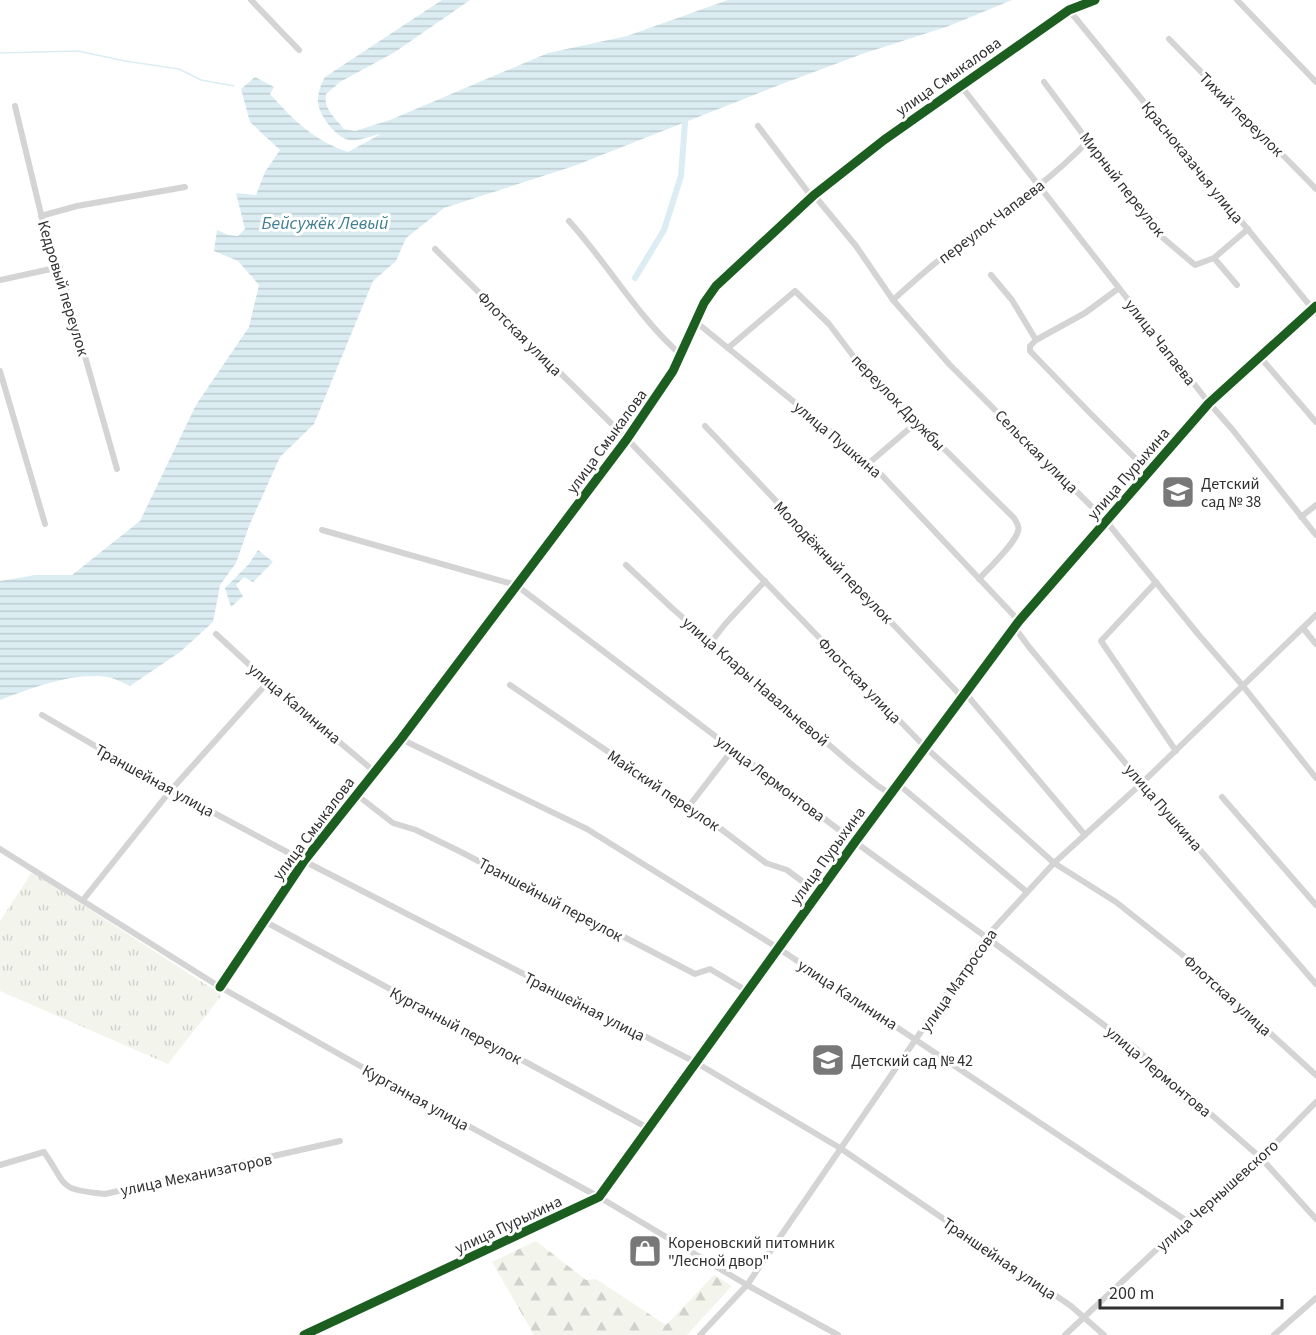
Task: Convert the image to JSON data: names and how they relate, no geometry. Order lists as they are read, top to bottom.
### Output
{
  "streets": {
    "street": [
      "улица Смыкалова",
      "Тихий переулок",
      "Красноказачья улица",
      "Мирный переулок",
      "переулок Чапаева",
      "Кедровый переулок",
      "Флотская улица",
      "улица Чапаева",
      "переулок Дружбы",
      "улица Пушкина",
      "Сельская улица",
      "улица Пурыхина",
      "Молодёжный переулок",
      "улица Клары Навальневой",
      "улица Калинина",
      "улица Лермонтова",
      "Траншейная улица",
      "Майский переулок",
      "Траншейный переулок",
      "улица Матросова",
      "Курганный переулок",
      "Курганная улица",
      "улица Механизаторов",
      "улица Чернышевского"
    ]
  },
  "crossings": [
    ["улица Смыкалова", "Красноказачья улица"],
    ["улица Смыкалова", "Флотская улица"],
    ["улица Смыкалова", "улица Чапаева"],
    ["улица Смыкалова", "улица Пушкина"],
    ["улица Смыкалова", "Сельская улица"],
    ["улица Смыкалова", "улица Калинина"],
    ["улица Смыкалова", "улица Лермонтова"],
    ["улица Смыкалова", "Траншейная улица"],
    ["улица Смыкалова", "Траншейный переулок"],
    ["улица Смыкалова", "Курганный переулок"],
    ["улица Смыкалова", "Курганная улица"],
    ["Красноказачья улица", "улица Пурыхина"],
    ["Мирный переулок", "переулок Чапаева"],
    ["переулок Чапаева", "улица Чапаева"],
    ["переулок Чапаева", "Сельская улица"],
    ["Флотская улица", "улица Пурыхина"],
    ["Флотская улица", "улица Матросова"],
    ["улица Чапаева", "улица Пурыхина"],
    ["переулок Дружбы", "улица Пушкина"],
    ["улица Пушкина", "улица Пурыхина"],
    ["улица Пушкина", "улица Матросова"],
    ["Сельская улица", "улица Пурыхина"],
    ["Сельская улица", "улица Матросова"],
    ["улица Пурыхина", "Молодёжный переулок"],
    ["улица Пурыхина", "улица Клары Навальневой"],
    ["улица Пурыхина", "улица Калинина"],
    ["улица Пурыхина", "улица Лермонтова"],
    ["улица Пурыхина", "Траншейная улица"],
    ["улица Пурыхина", "Майский переулок"],
    ["улица Пурыхина", "Траншейный переулок"],
    ["улица Пурыхина", "Курганный переулок"],
    ["улица Пурыхина", "Курганная улица"],
    ["Молодёжный переулок", "улица Матросова"],
    ["улица Калинина", "улица Матросова"],
    ["улица Калинина", "улица Чернышевского"],
    ["улица Лермонтова", "улица Матросова"],
    ["улица Лермонтова", "улица Чернышевского"],
    ["Траншейная улица", "улица Матросова"],
    ["Траншейная улица", "улица Чернышевского"],
    ["улица Матросова", "Курганная улица"]
  ],
  "water": ["Бейсужёк Левый"],
  "places": {
    "school or university": ["Детский сад № 38", "Детский сад № 42"],
    "shop": ["Кореновский питомник \"Лесной двор\""]
  },
  "scale_bar": "200 m"
}
